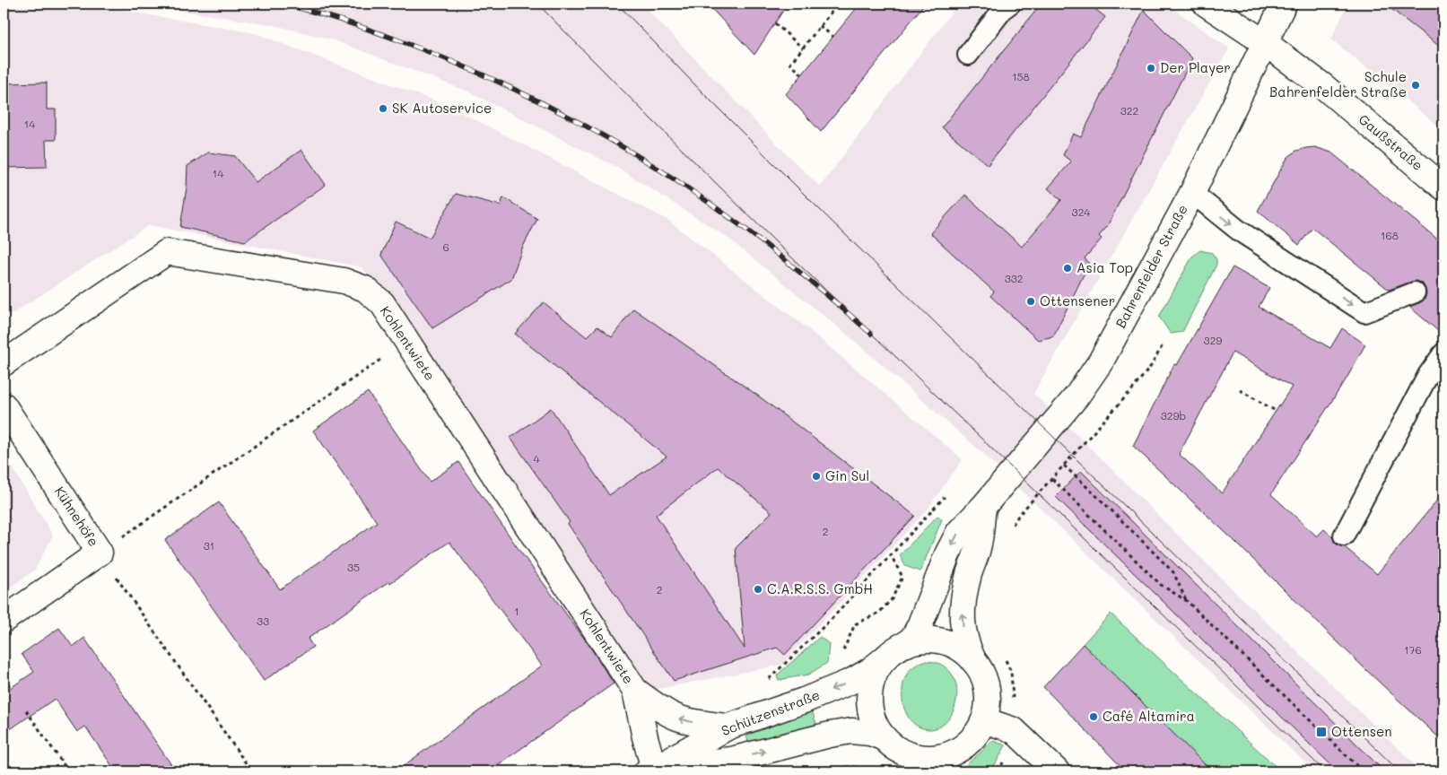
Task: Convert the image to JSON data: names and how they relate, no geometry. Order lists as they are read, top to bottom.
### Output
{
  "streets": {
    "street": [
      "Gaußstraße",
      "Bahrenfelder Straße",
      "Kohlentwiete",
      "Kühnehöfe",
      "Schützenstraße"
    ]
  },
  "crossings": [
    ["Gaußstraße", "Bahrenfelder Straße"],
    ["Bahrenfelder Straße", "Schützenstraße"],
    ["Kohlentwiete", "Schützenstraße"]
  ],
  "places": {
    "other": [
      "Der Player",
      "Schule Bahrenfelder Straße",
      "SK Autoservice",
      "Asia Top",
      "Ottensener",
      "Gin Sul",
      "C.A.R.S.S. GmbH",
      "Café Altamira"
    ],
    "transit": ["Ottensen"]
  },
  "house_numbers": [
    "158",
    "322",
    "14",
    "14",
    "324",
    "168",
    "6",
    "332",
    "329",
    "329b",
    "4",
    "2",
    "31",
    "35",
    "2",
    "1",
    "33",
    "176"
  ]
}
